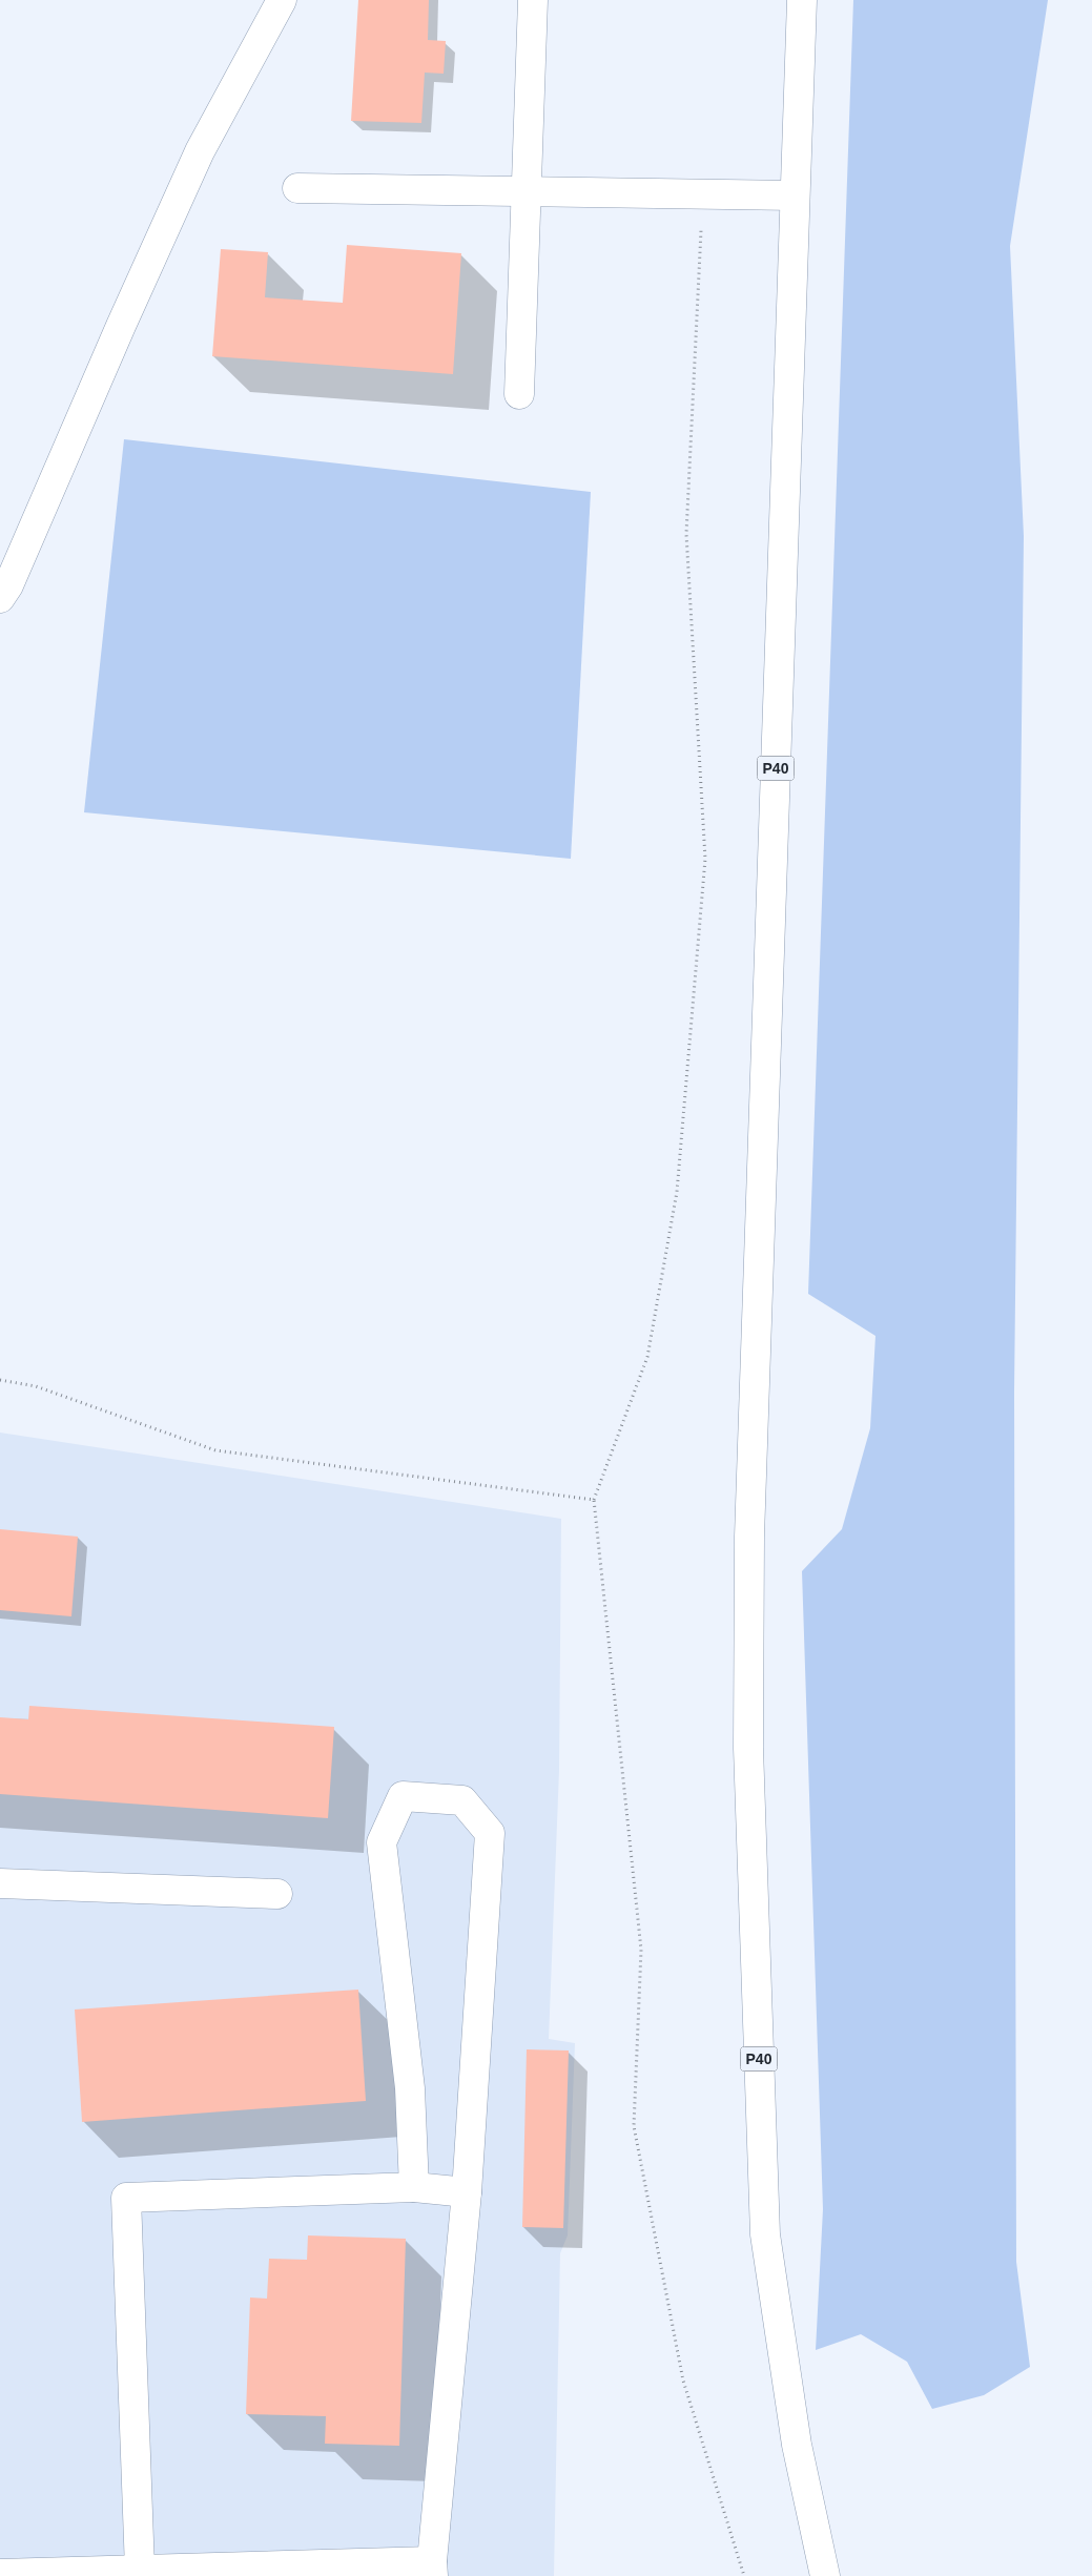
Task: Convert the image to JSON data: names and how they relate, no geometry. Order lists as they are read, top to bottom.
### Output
{
  "streets": {
    "main road": ["Р40"]
  }
}
